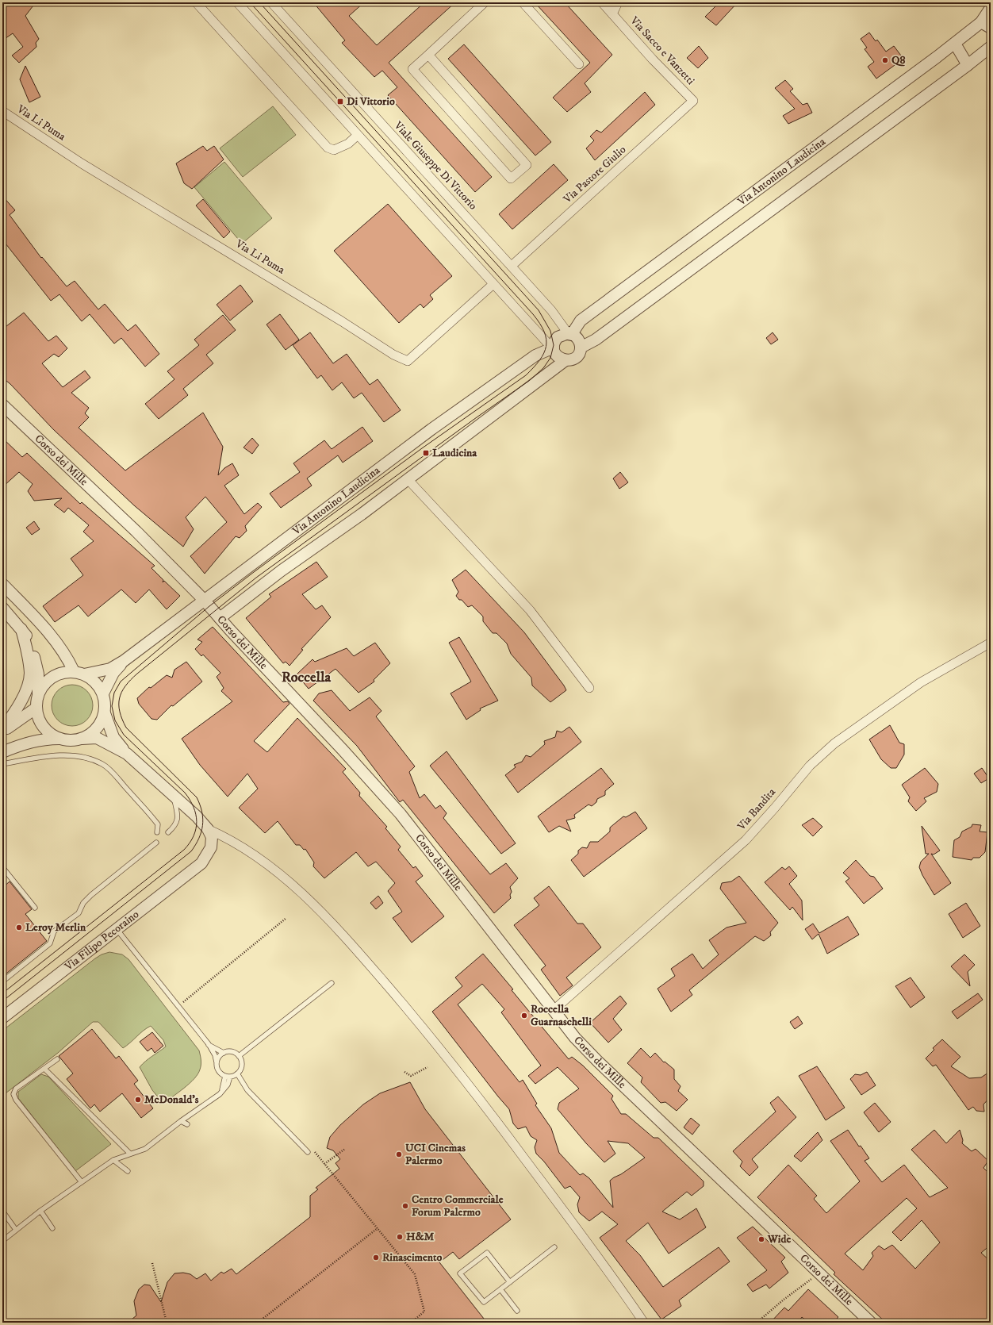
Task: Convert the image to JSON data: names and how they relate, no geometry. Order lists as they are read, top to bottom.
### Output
{
  "streets": {
    "street": [
      "Via Sacco e Vanzetti",
      "Via Li Puma",
      "Viale Giuseppe Di Vittorio",
      "Via Antonino Laudicina",
      "Via Pastore Giulio",
      "Corso dei Mille",
      "Via Bandita",
      "Via Filipo Pecoraino"
    ]
  },
  "crossings": [
    ["Via Sacco e Vanzetti", "Via Pastore Giulio"],
    ["Viale Giuseppe Di Vittorio", "Via Antonino Laudicina"],
    ["Viale Giuseppe Di Vittorio", "Via Pastore Giulio"],
    ["Via Antonino Laudicina", "Corso dei Mille"],
    ["Corso dei Mille", "Via Bandita"]
  ],
  "districts": ["Roccella"],
  "places": {
    "other": [
      "Q8",
      "Leroy Merlin",
      "Roccella Guarnaschelli",
      "McDonald's",
      "UCI Cinemas Palermo",
      "Centro Commerciale Forum Palermo",
      "H&M",
      "Wide",
      "Rinascimento"
    ],
    "transit": ["Di Vittorio", "Laudicina"]
  }
}
